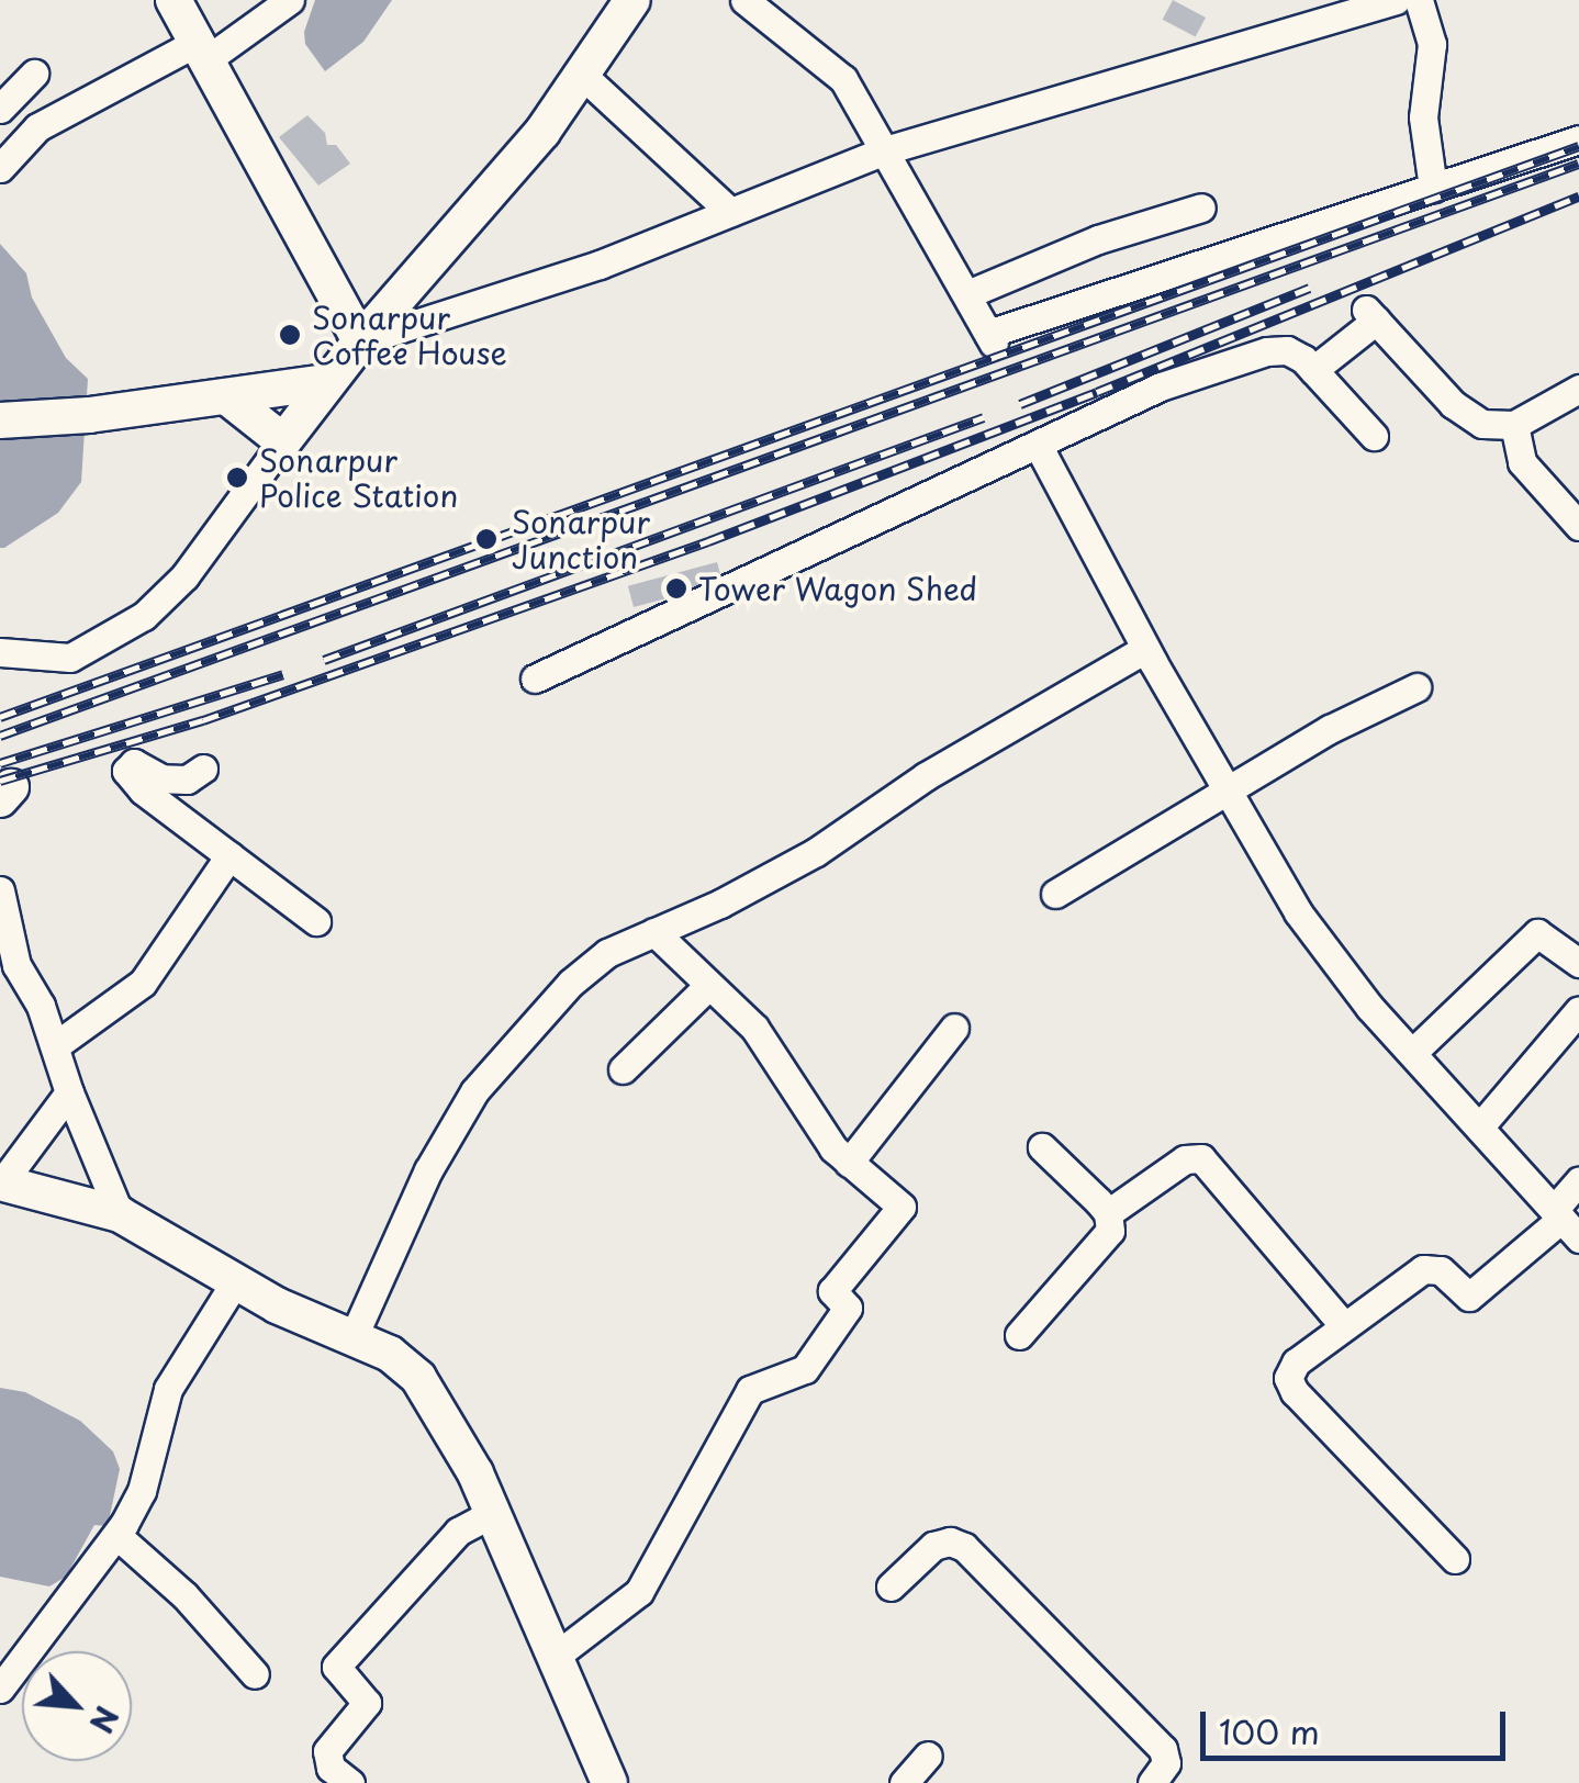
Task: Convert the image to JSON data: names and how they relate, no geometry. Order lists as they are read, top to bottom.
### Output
{
  "places": [
    "Sonarpur Coffee House",
    "Sonarpur Police Station",
    "Sonarpur Junction",
    "Tower Wagon Shed"
  ],
  "scale_bar": "100 m",
  "north": "bottom right"
}
